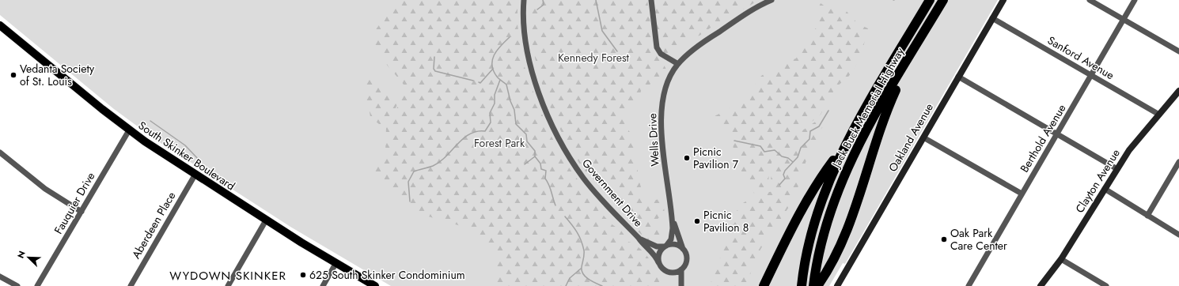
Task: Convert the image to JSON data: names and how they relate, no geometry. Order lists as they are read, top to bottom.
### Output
{
  "streets": {
    "highway": ["Jack Buck Memorial Highway"],
    "main road": ["South Skinker Boulevard"],
    "street": [
      "Sanford Avenue",
      "Oakland Avenue",
      "Berthold Avenue",
      "Wells Drive",
      "Clayton Avenue",
      "Government Drive",
      "Fauquier Drive",
      "Aberdeen Place"
    ]
  },
  "crossings": [
    ["Sanford Avenue", "Oakland Avenue"],
    ["Sanford Avenue", "Berthold Avenue"],
    ["Sanford Avenue", "Clayton Avenue"],
    ["Wells Drive", "Government Drive"],
    ["South Skinker Boulevard", "Fauquier Drive"],
    ["South Skinker Boulevard", "Aberdeen Place"]
  ],
  "districts": ["WYDOWN SKINKER"],
  "parks": ["Kennedy Forest", "Forest Park"],
  "places": [
    "Vedanta Society of St. Louis",
    "Picnic Pavilion 7",
    "Picnic Pavilion 8",
    "Oak Park Care Center",
    "625 South Skinker Condominium"
  ],
  "north": "top left"
}
